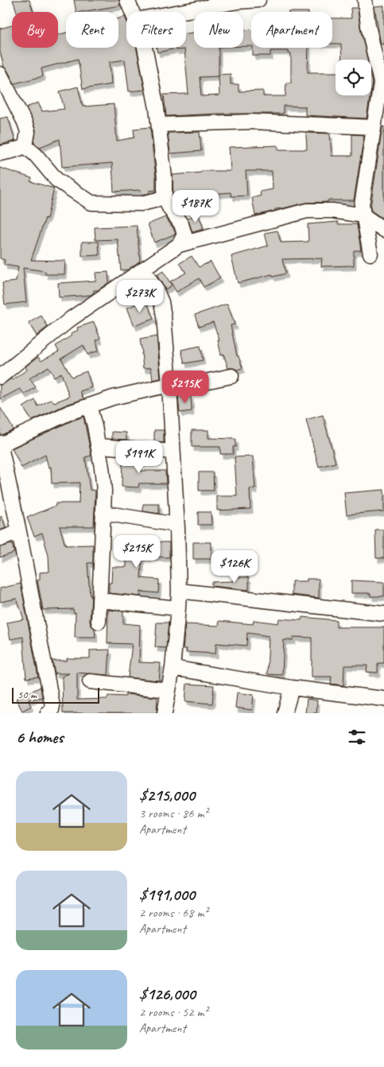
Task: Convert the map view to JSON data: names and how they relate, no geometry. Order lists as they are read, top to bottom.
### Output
{
  "scale_bar": "50 m",
  "page": {
    "chip": [
      "Buy",
      "Rent",
      "Filters",
      "New",
      "Apartment"
    ],
    "price": [
      "$187K",
      "$273K",
      "$215K",
      "$191K",
      "$215K",
      "$126K"
    ],
    "scale": "50 m",
    "heading": "6 homes",
    "list": [
      {
        "name": "$215,000",
        "note": "3 rooms · 86 m² · Apartment"
      },
      {
        "name": "$191,000",
        "note": "2 rooms · 68 m² · Apartment"
      },
      {
        "name": "$126,000",
        "note": "2 rooms · 52 m² · Apartment"
      }
    ]
  }
}
